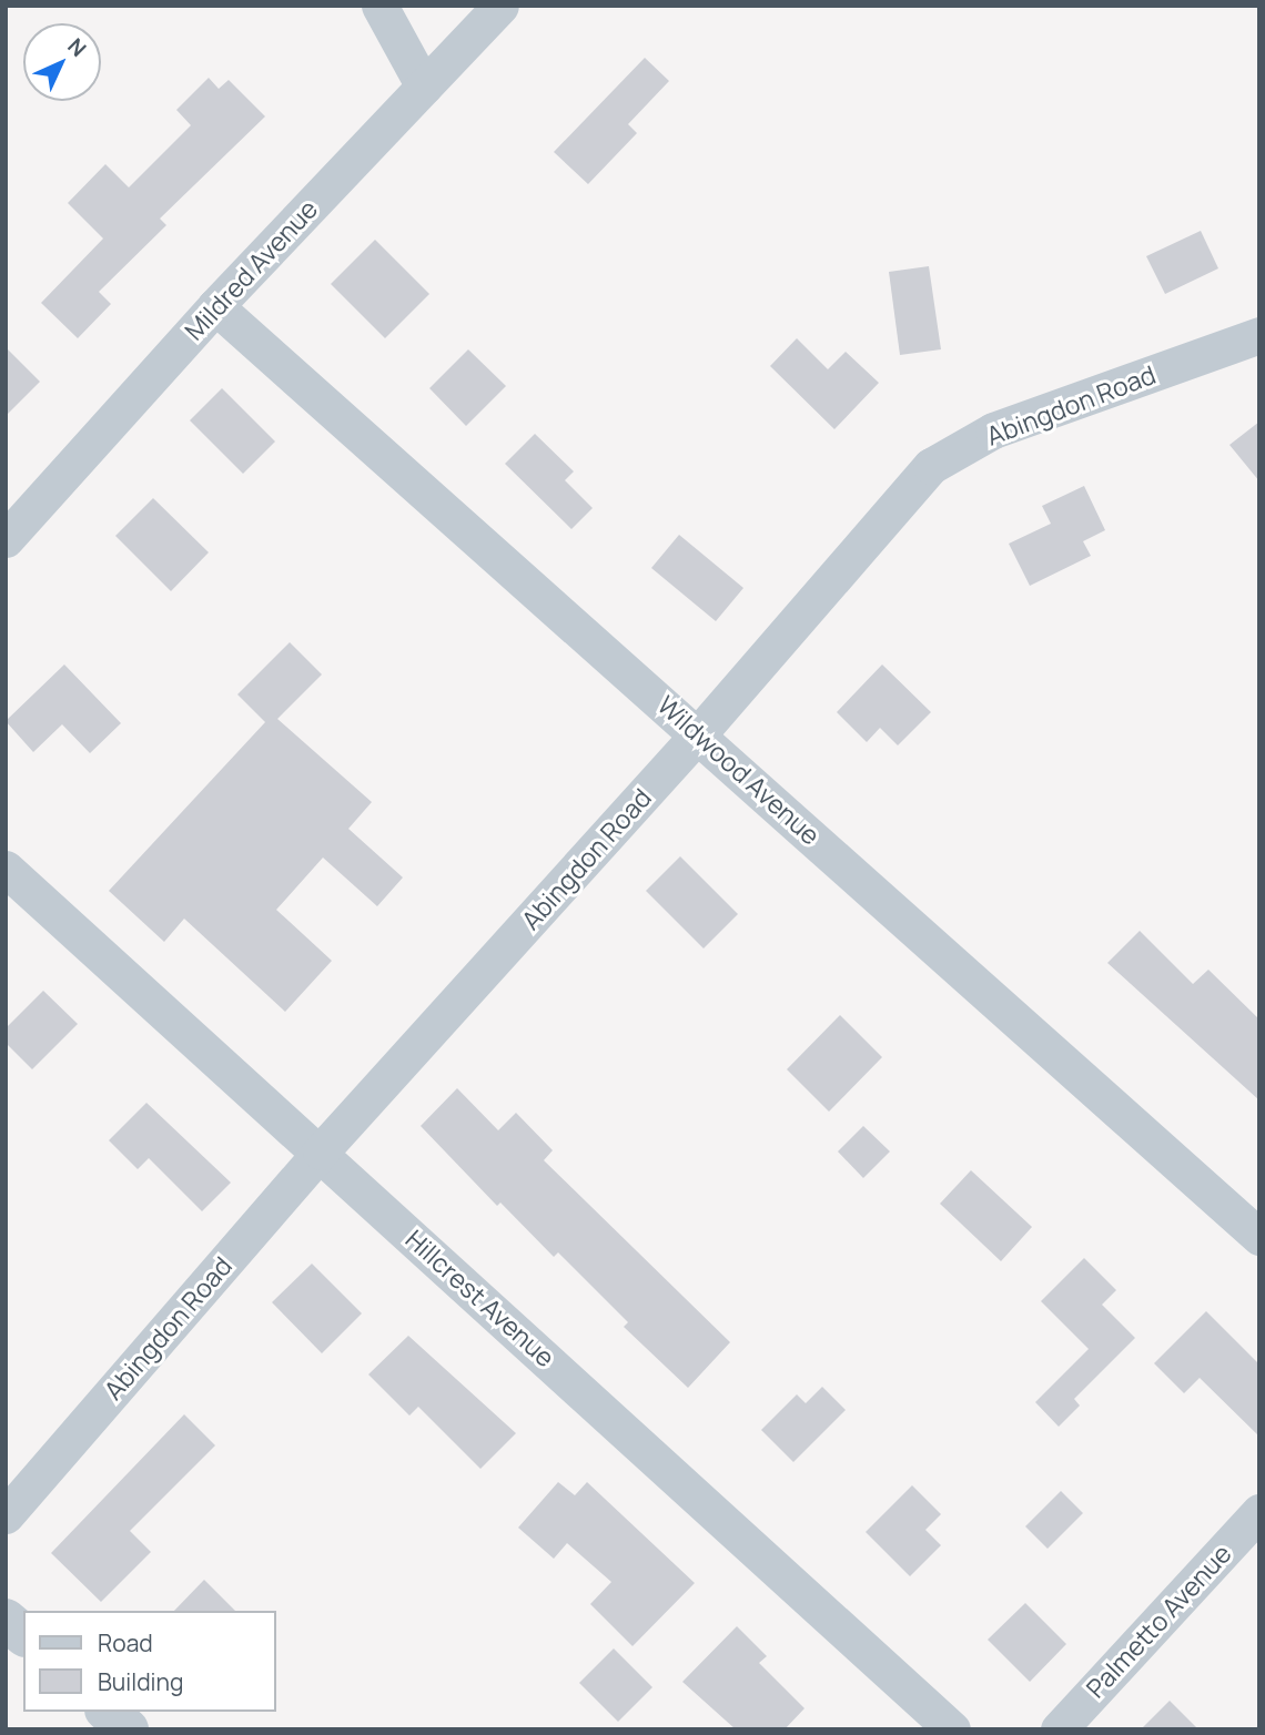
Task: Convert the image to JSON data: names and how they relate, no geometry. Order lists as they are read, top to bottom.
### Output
{
  "streets": {
    "street": [
      "Mildred Avenue",
      "Abingdon Road",
      "Wildwood Avenue",
      "Hillcrest Avenue",
      "Palmetto Avenue"
    ]
  },
  "crossings": [
    ["Mildred Avenue", "Wildwood Avenue"],
    ["Abingdon Road", "Wildwood Avenue"],
    ["Abingdon Road", "Hillcrest Avenue"]
  ],
  "legend": ["Road", "Building"],
  "north": "top right"
}
